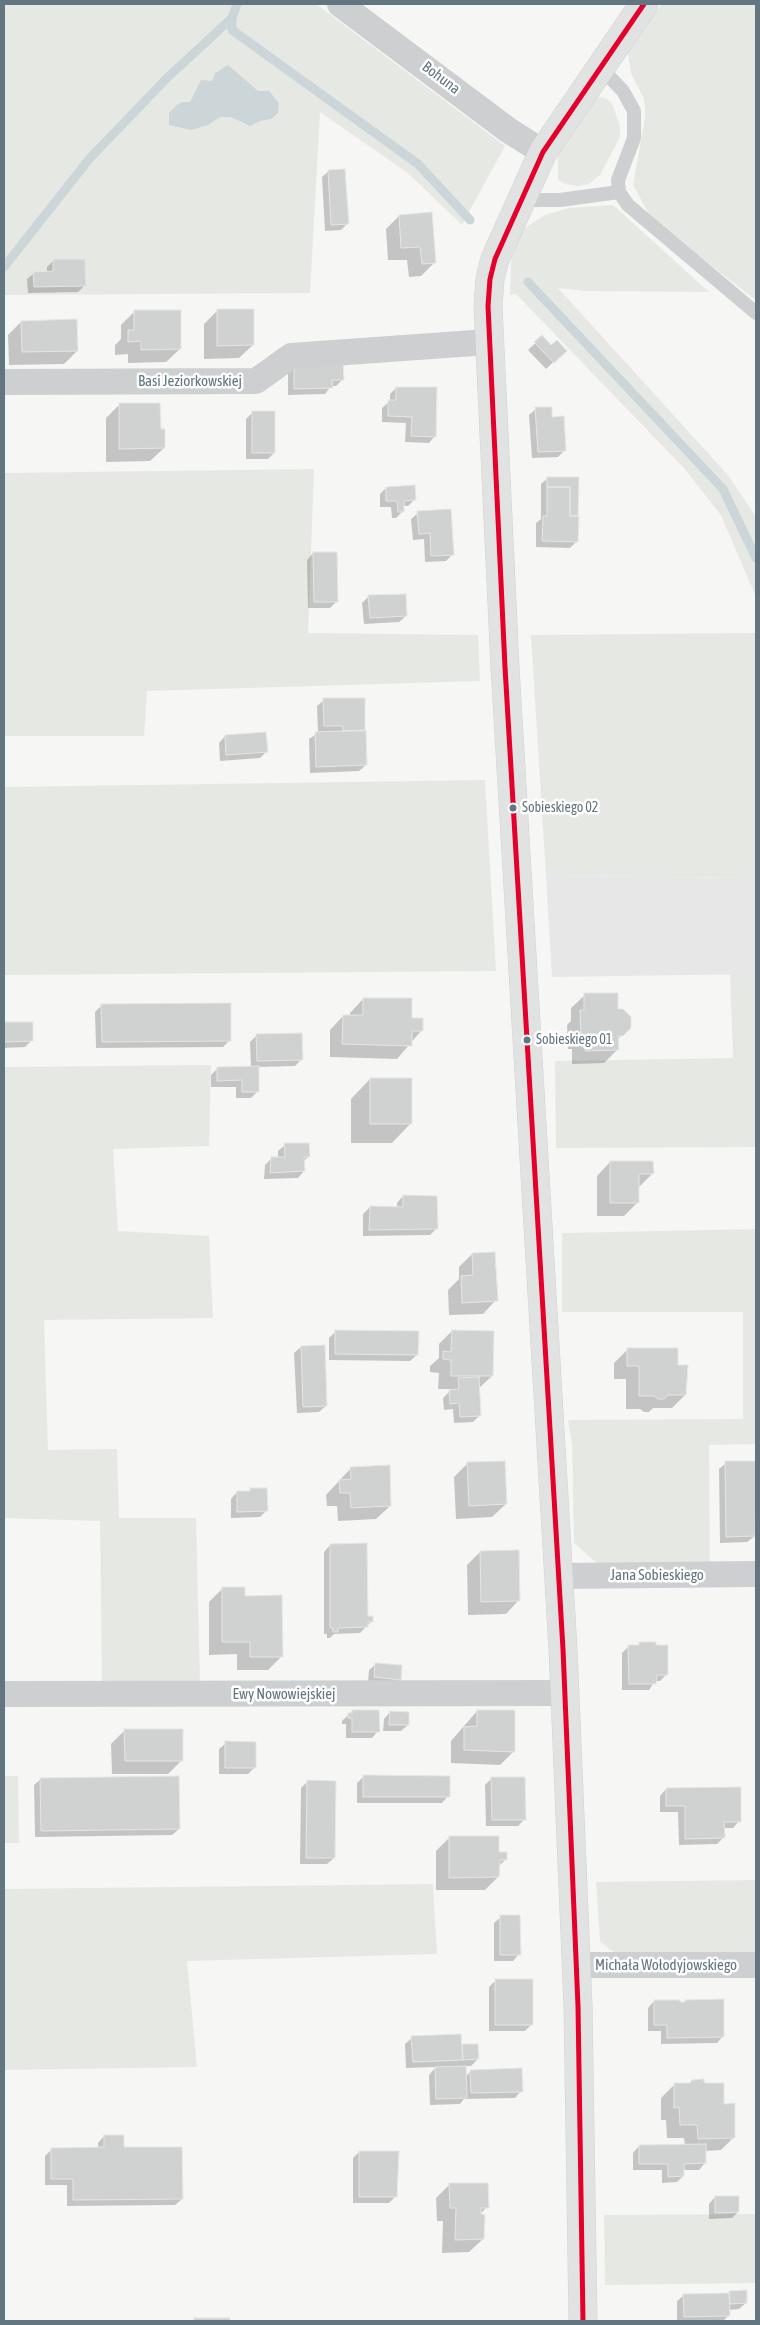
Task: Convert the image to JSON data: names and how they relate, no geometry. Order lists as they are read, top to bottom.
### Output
{
  "streets": {
    "street": [
      "Bohuna",
      "Basi Jeziorkowskiej",
      "Jana Sobieskiego",
      "Ewy Nowowiejskiej",
      "Michała Wołodyjowskiego"
    ]
  },
  "places": ["Sobieskiego 02", "Sobieskiego 01"]
}
